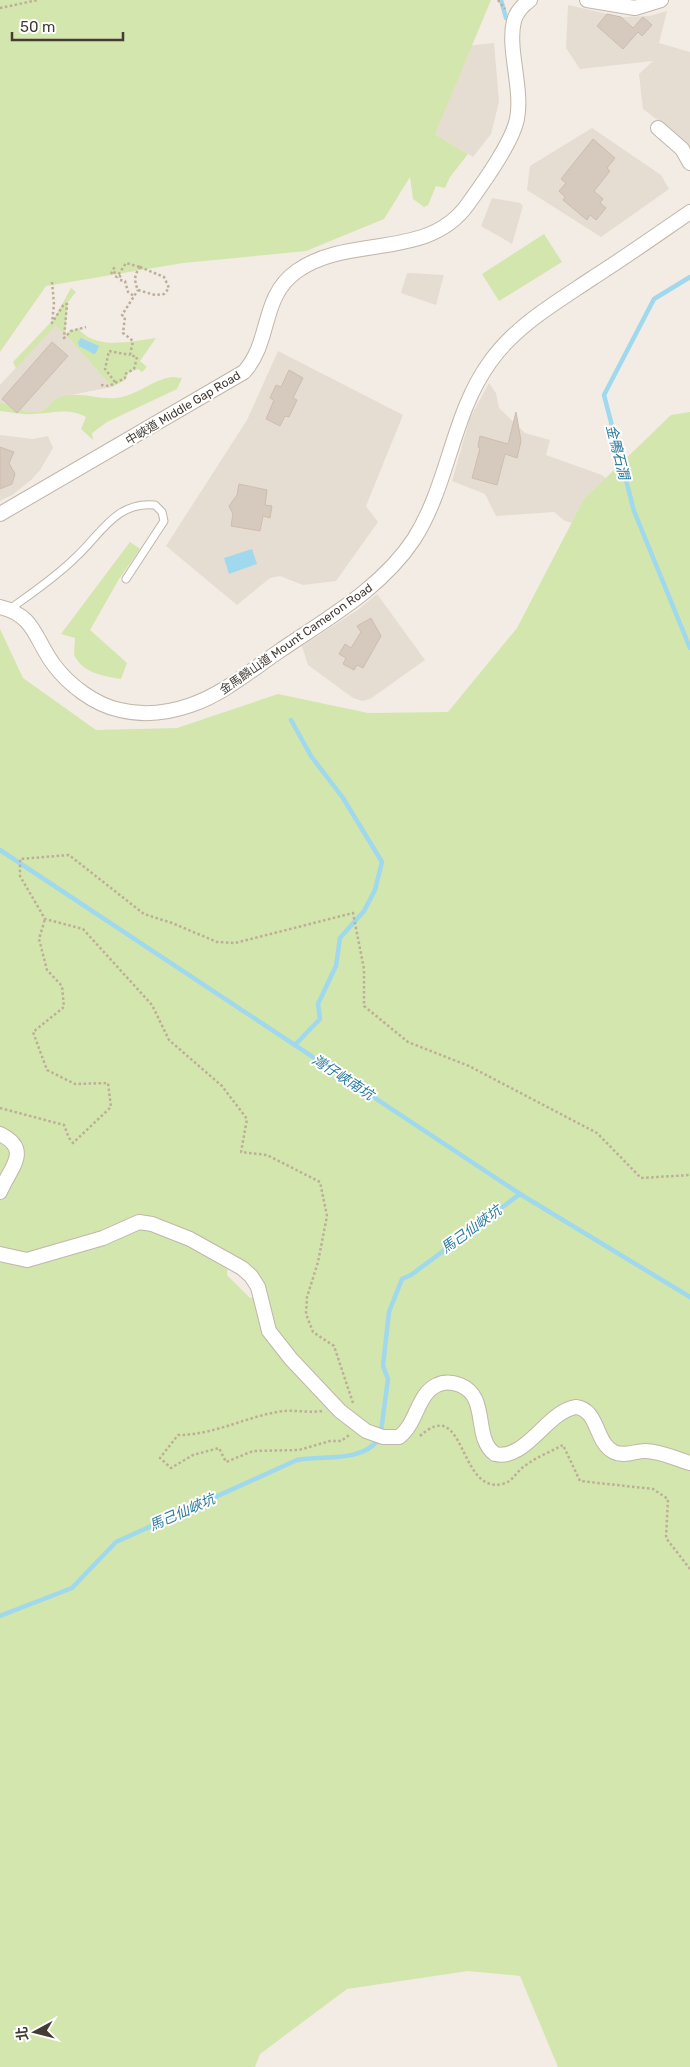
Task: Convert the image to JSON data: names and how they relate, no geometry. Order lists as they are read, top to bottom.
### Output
{
  "streets": {
    "street": ["中峽道 Middle Gap Road", "金馬麟山道 Mount Cameron Road"]
  },
  "water": ["金鴨石澗", "灣仔峽南坑", "馬己仙峽坑"],
  "scale_bar": "50 m",
  "north": "left"
}
